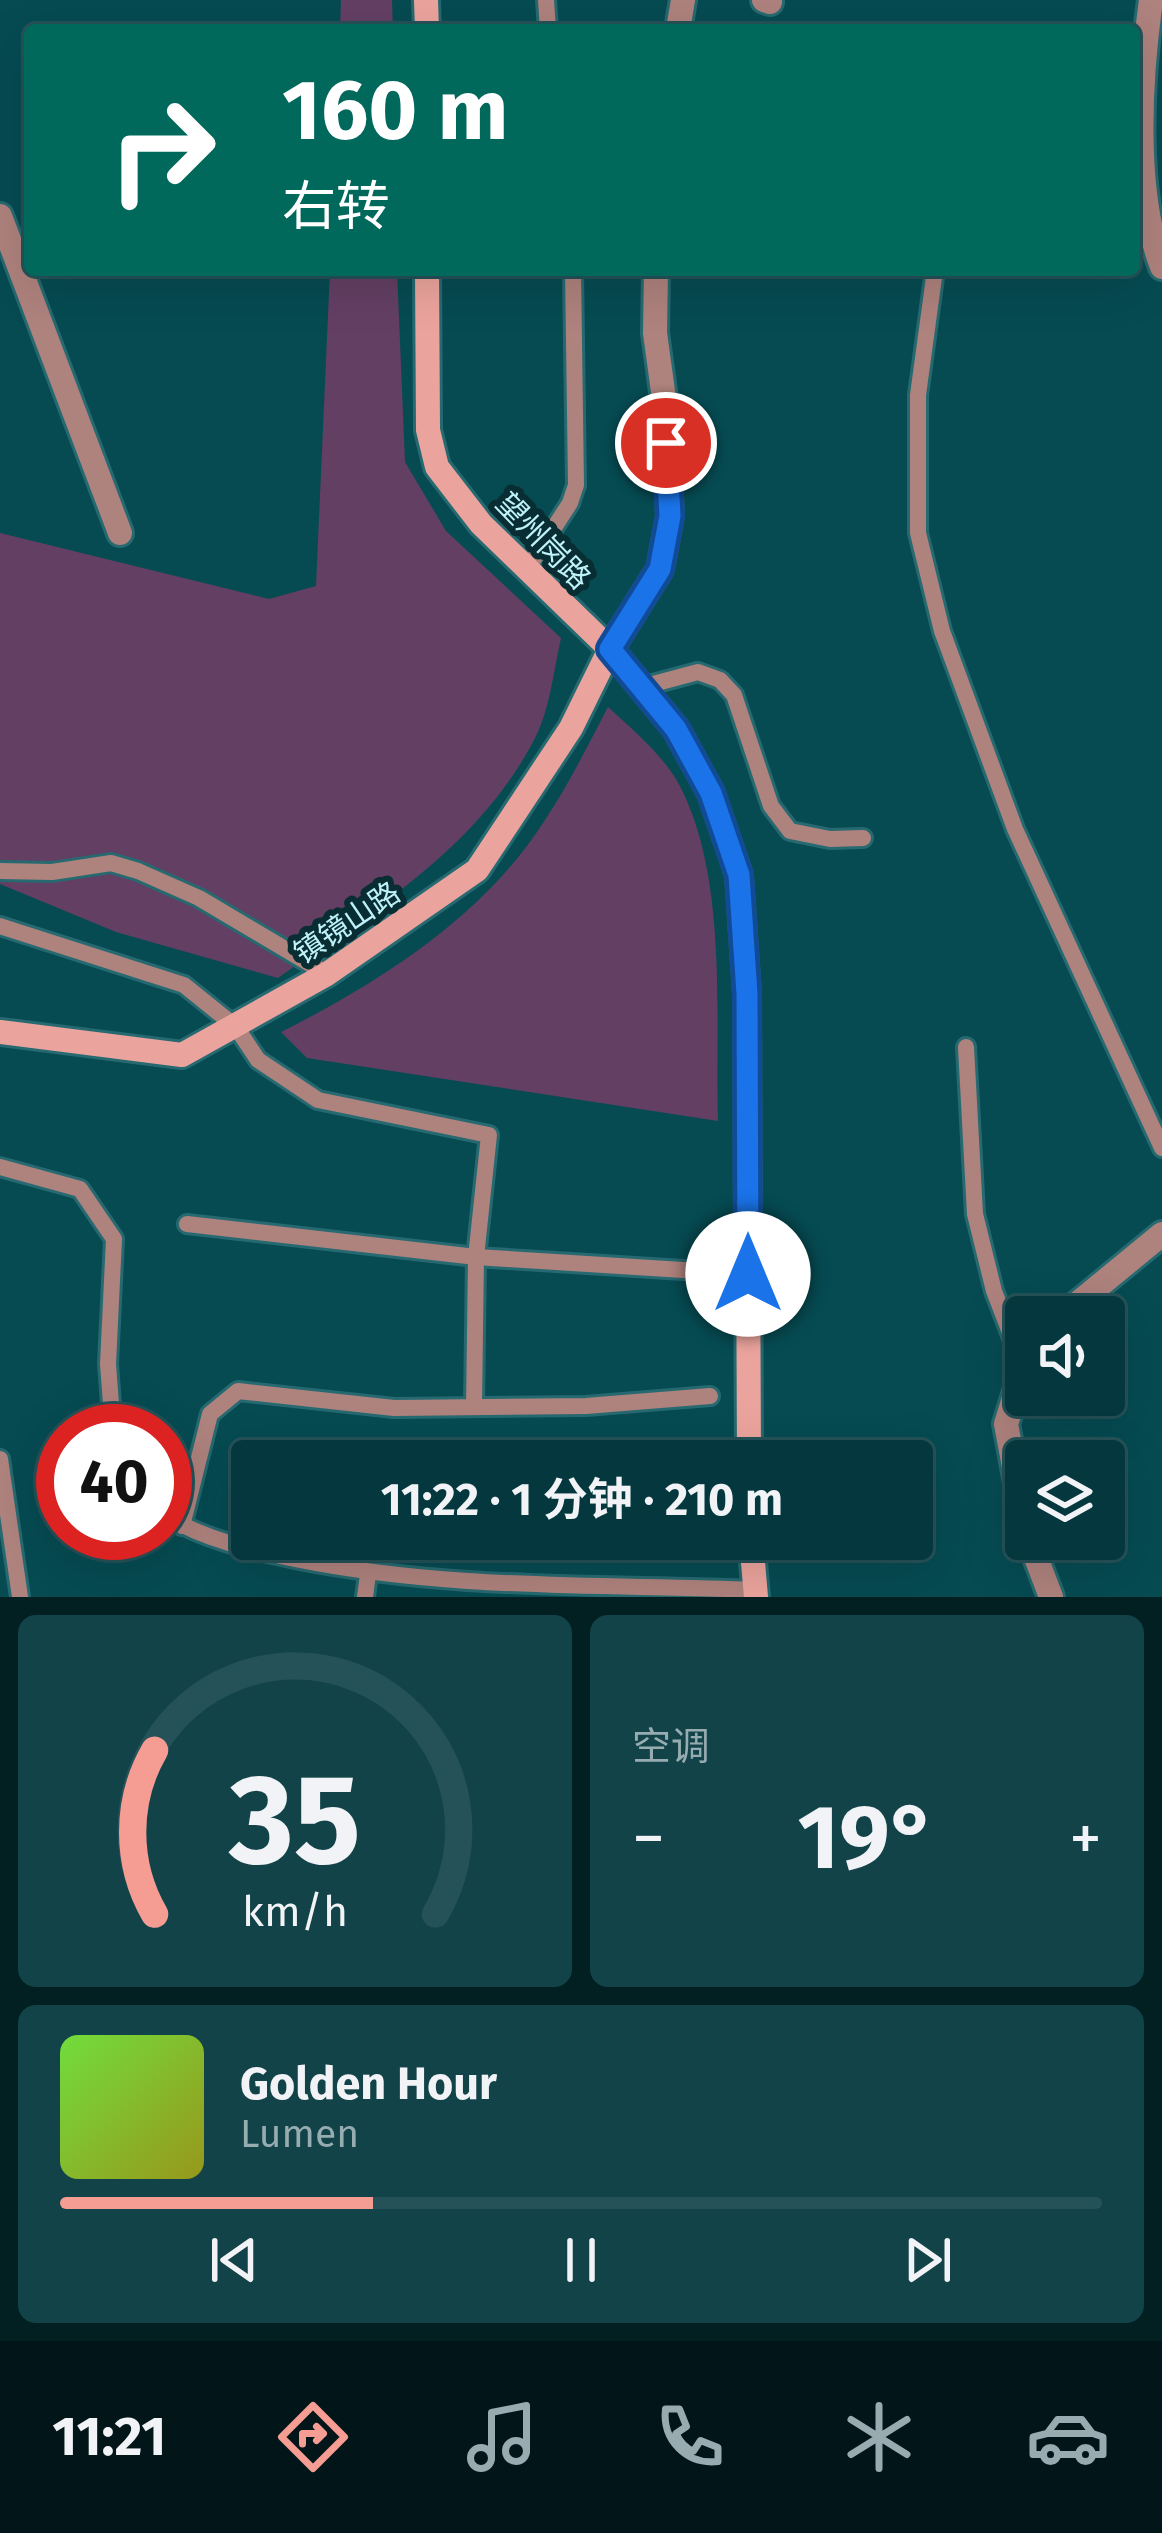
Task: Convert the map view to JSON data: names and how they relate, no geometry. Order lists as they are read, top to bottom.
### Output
{
  "streets": {
    "street": ["望州岗路", "镇镜山路"]
  },
  "crossings": [
    ["望州岗路", "镇镜山路"]
  ],
  "page": {
    "turn": ["160 m", "右转"],
    "limit": "40",
    "trip": "11:22 · 1 分钟 · 210 m",
    "tile": "空调",
    "heat": ["−", "19°", "+"],
    "song": ["Golden Hour", "Lumen"],
    "tabs": "11:21",
    "gauge": ["35", "km/h"]
  }
}
